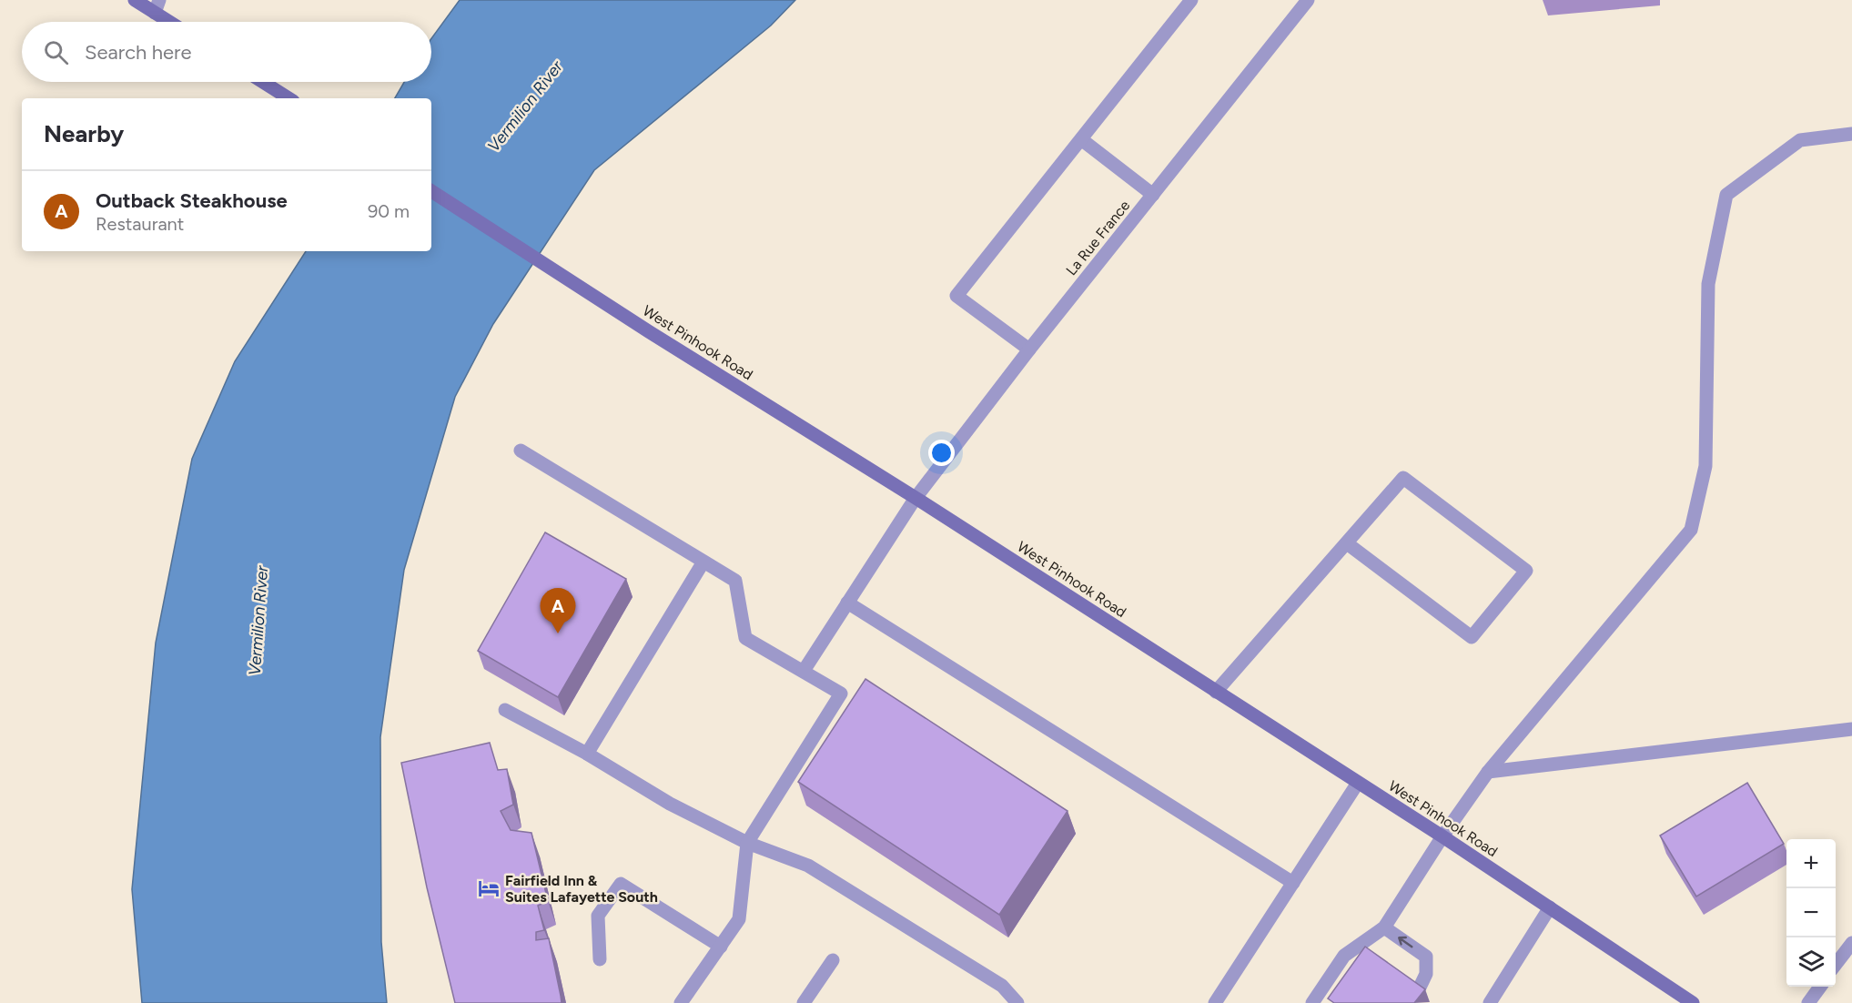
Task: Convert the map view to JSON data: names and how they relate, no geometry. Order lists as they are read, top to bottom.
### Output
{
  "streets": {
    "main road": ["West Pinhook Road"],
    "street": ["La Rue France"]
  },
  "crossings": [
    ["La Rue France", "West Pinhook Road"]
  ],
  "water": ["Vermilion River"],
  "places": {
    "hotel": ["Fairfield Inn & Suites Lafayette South"]
  },
  "page": {
    "search": "Search here",
    "heading": "Nearby",
    "list": [
      {
        "mark": "A",
        "name": "Outback Steakhouse",
        "note": "Restaurant",
        "value": "90 m"
      }
    ],
    "pins": "A",
    "map_buttons": ["+", "−"]
  }
}
